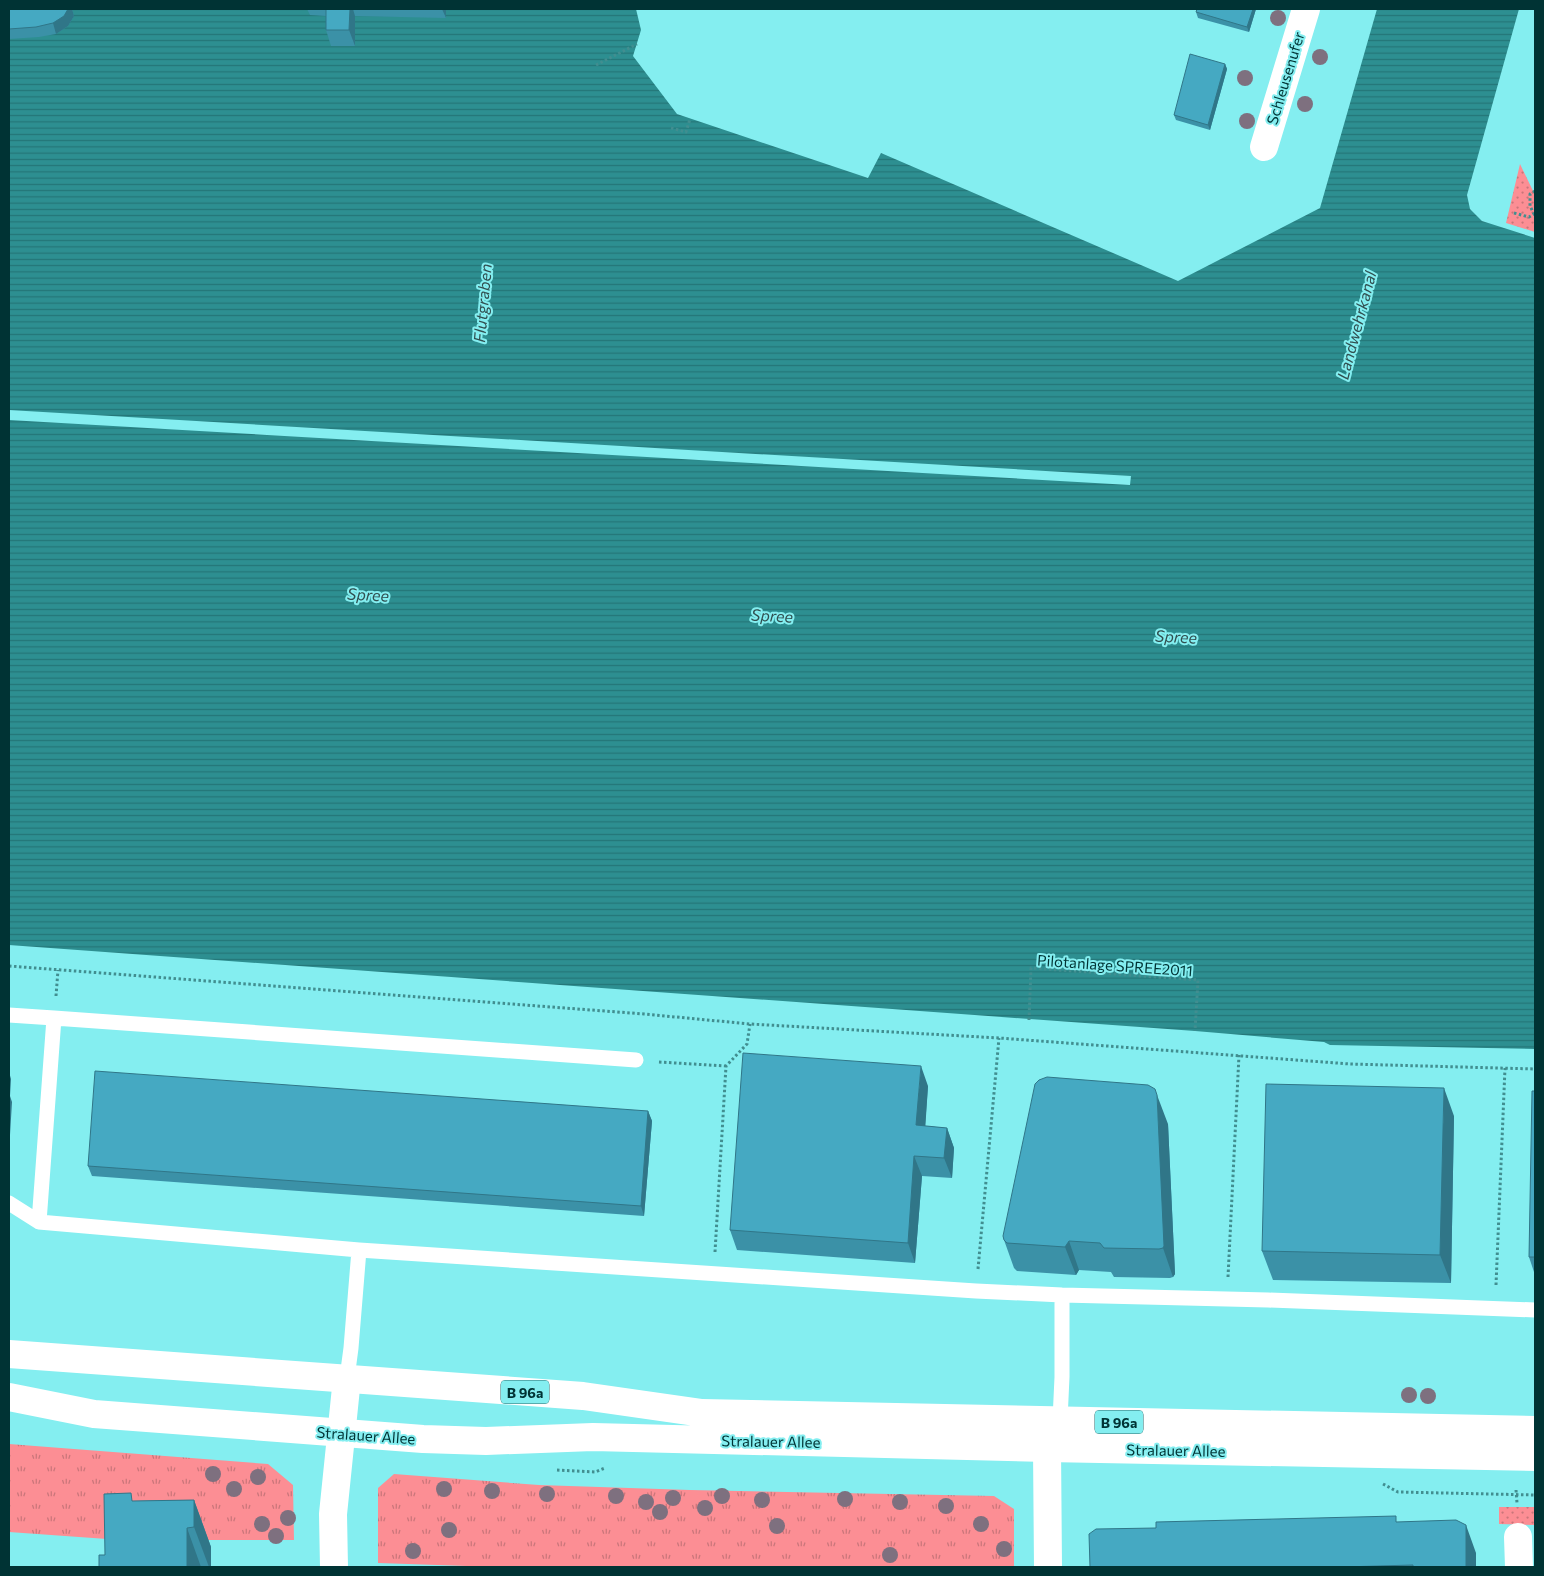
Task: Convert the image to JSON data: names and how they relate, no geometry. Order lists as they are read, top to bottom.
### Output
{
  "streets": {
    "main road": ["Schleusenufer", "B 96a", "Stralauer Allee"],
    "path": ["Pilotanlage SPREE2011"]
  },
  "water": ["Flutgraben", "Landwehrkanal", "Spree"]
}
